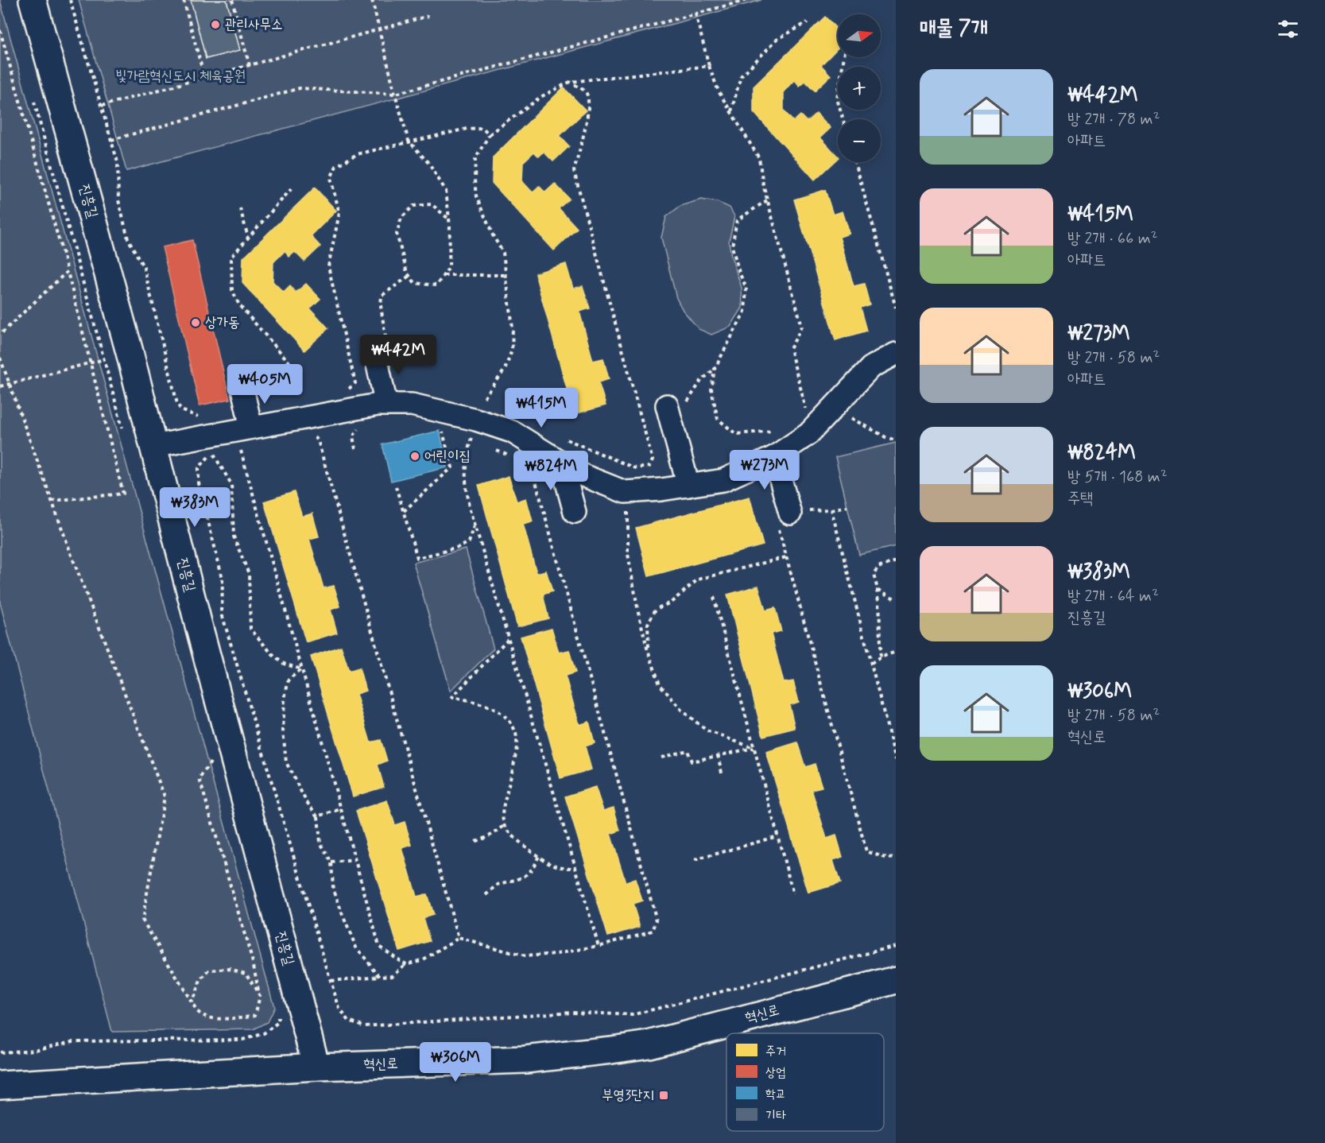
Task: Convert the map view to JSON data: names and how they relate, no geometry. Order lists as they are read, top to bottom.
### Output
{
  "streets": {
    "street": ["진흥길", "혁신로"]
  },
  "crossings": [
    ["진흥길", "혁신로"]
  ],
  "parks": ["빛가람혁신도시 체육공원"],
  "places": {
    "other": ["관리사무소", "상가동", "어린이집"],
    "transit": ["부영3단지"]
  },
  "legend": [
    "주거",
    "상업",
    "학교",
    "기타"
  ],
  "north": "right",
  "page": {
    "heading": "매물 7개",
    "map_buttons": ["+", "−"],
    "list": [
      {
        "name": "₩442M",
        "note": "방 2개 · 78 m² · 아파트"
      },
      {
        "name": "₩415M",
        "note": "방 2개 · 66 m² · 아파트"
      },
      {
        "name": "₩273M",
        "note": "방 2개 · 58 m² · 아파트"
      },
      {
        "name": "₩824M",
        "note": "방 5개 · 168 m² · 주택"
      },
      {
        "name": "₩383M",
        "note": "방 2개 · 64 m² · 진흥길"
      },
      {
        "name": "₩306M",
        "note": "방 2개 · 58 m² · 혁신로"
      }
    ],
    "price": [
      "₩442M",
      "₩405M",
      "₩415M",
      "₩273M",
      "₩824M",
      "₩383M",
      "₩306M"
    ]
  }
}
